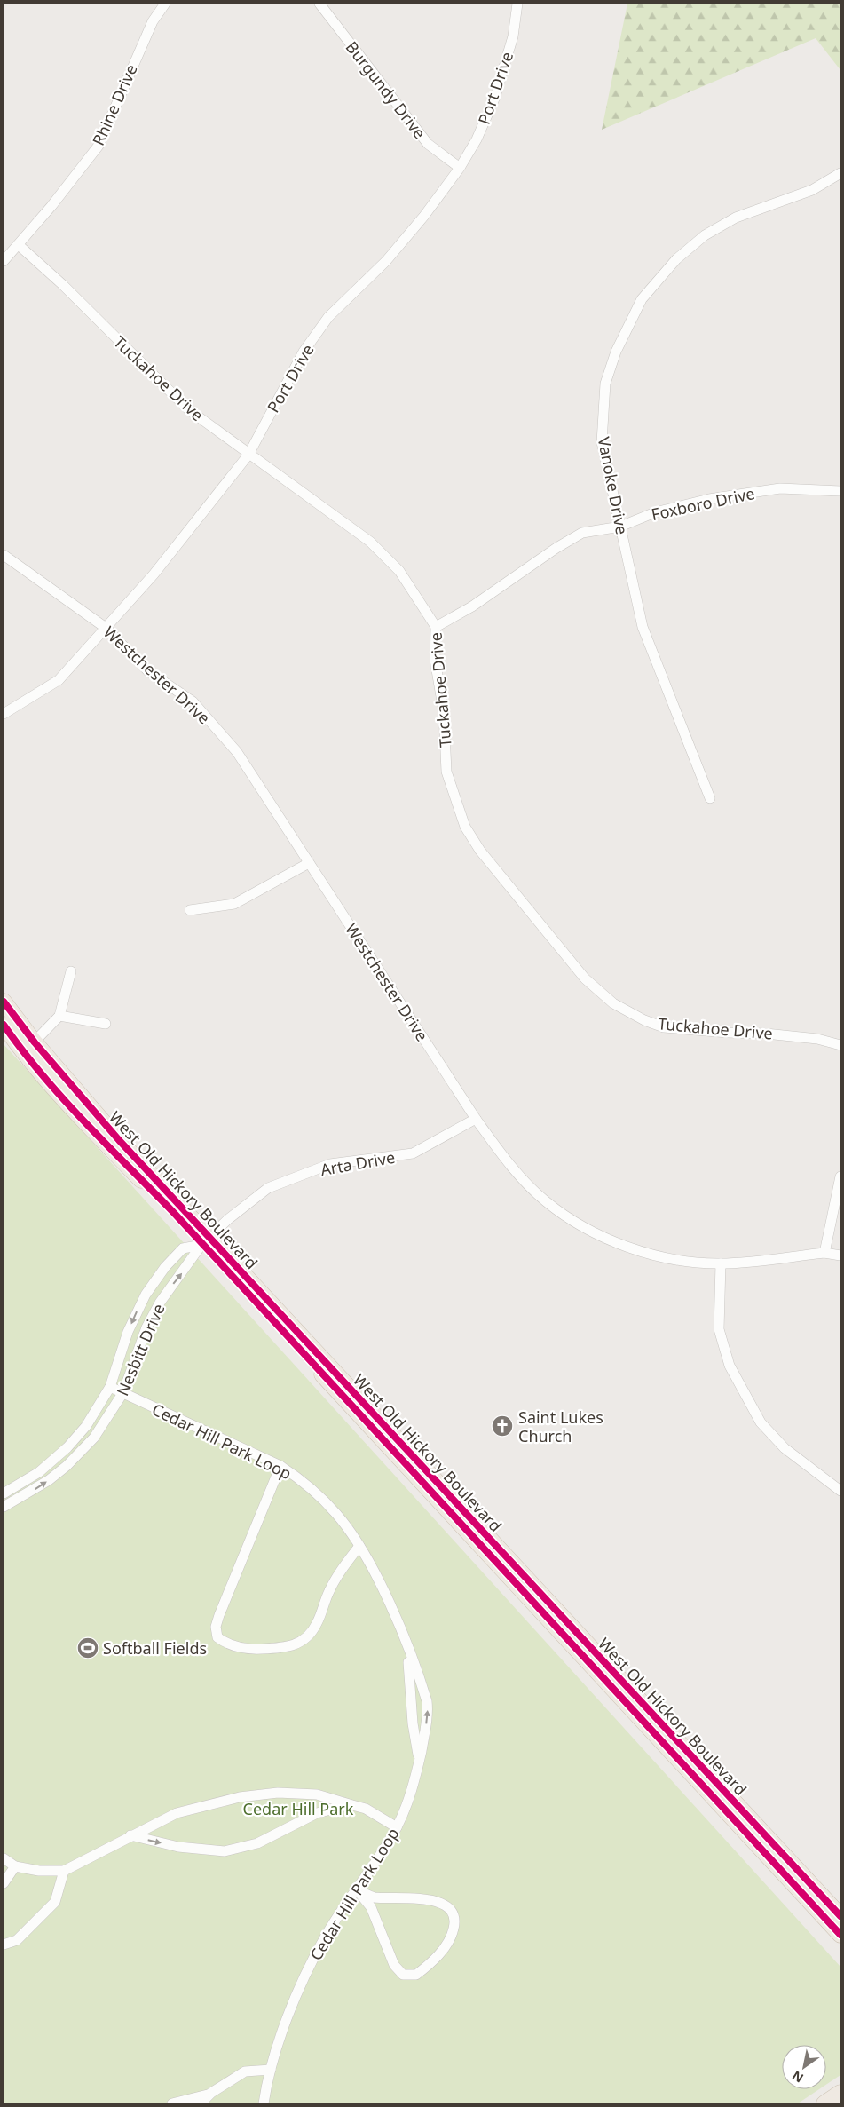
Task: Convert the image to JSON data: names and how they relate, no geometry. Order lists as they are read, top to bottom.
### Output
{
  "streets": {
    "main road": ["West Old Hickory Boulevard"],
    "street": [
      "Port Drive",
      "Burgundy Drive",
      "Rhine Drive",
      "Tuckahoe Drive",
      "Vanoke Drive",
      "Foxboro Drive",
      "Westchester Drive",
      "Arta Drive",
      "Nesbitt Drive",
      "Cedar Hill Park Loop"
    ]
  },
  "crossings": [
    ["Port Drive", "Burgundy Drive"],
    ["Port Drive", "Tuckahoe Drive"],
    ["Port Drive", "Westchester Drive"],
    ["Rhine Drive", "Tuckahoe Drive"],
    ["Tuckahoe Drive", "Foxboro Drive"],
    ["Vanoke Drive", "Foxboro Drive"],
    ["Westchester Drive", "Arta Drive"],
    ["Arta Drive", "West Old Hickory Boulevard"],
    ["Arta Drive", "Nesbitt Drive"],
    ["West Old Hickory Boulevard", "Nesbitt Drive"],
    ["Nesbitt Drive", "Cedar Hill Park Loop"]
  ],
  "parks": ["Cedar Hill Park"],
  "places": {
    "church": ["Saint Lukes Church"],
    "sports": ["Softball Fields"]
  },
  "north": "bottom left"
}
